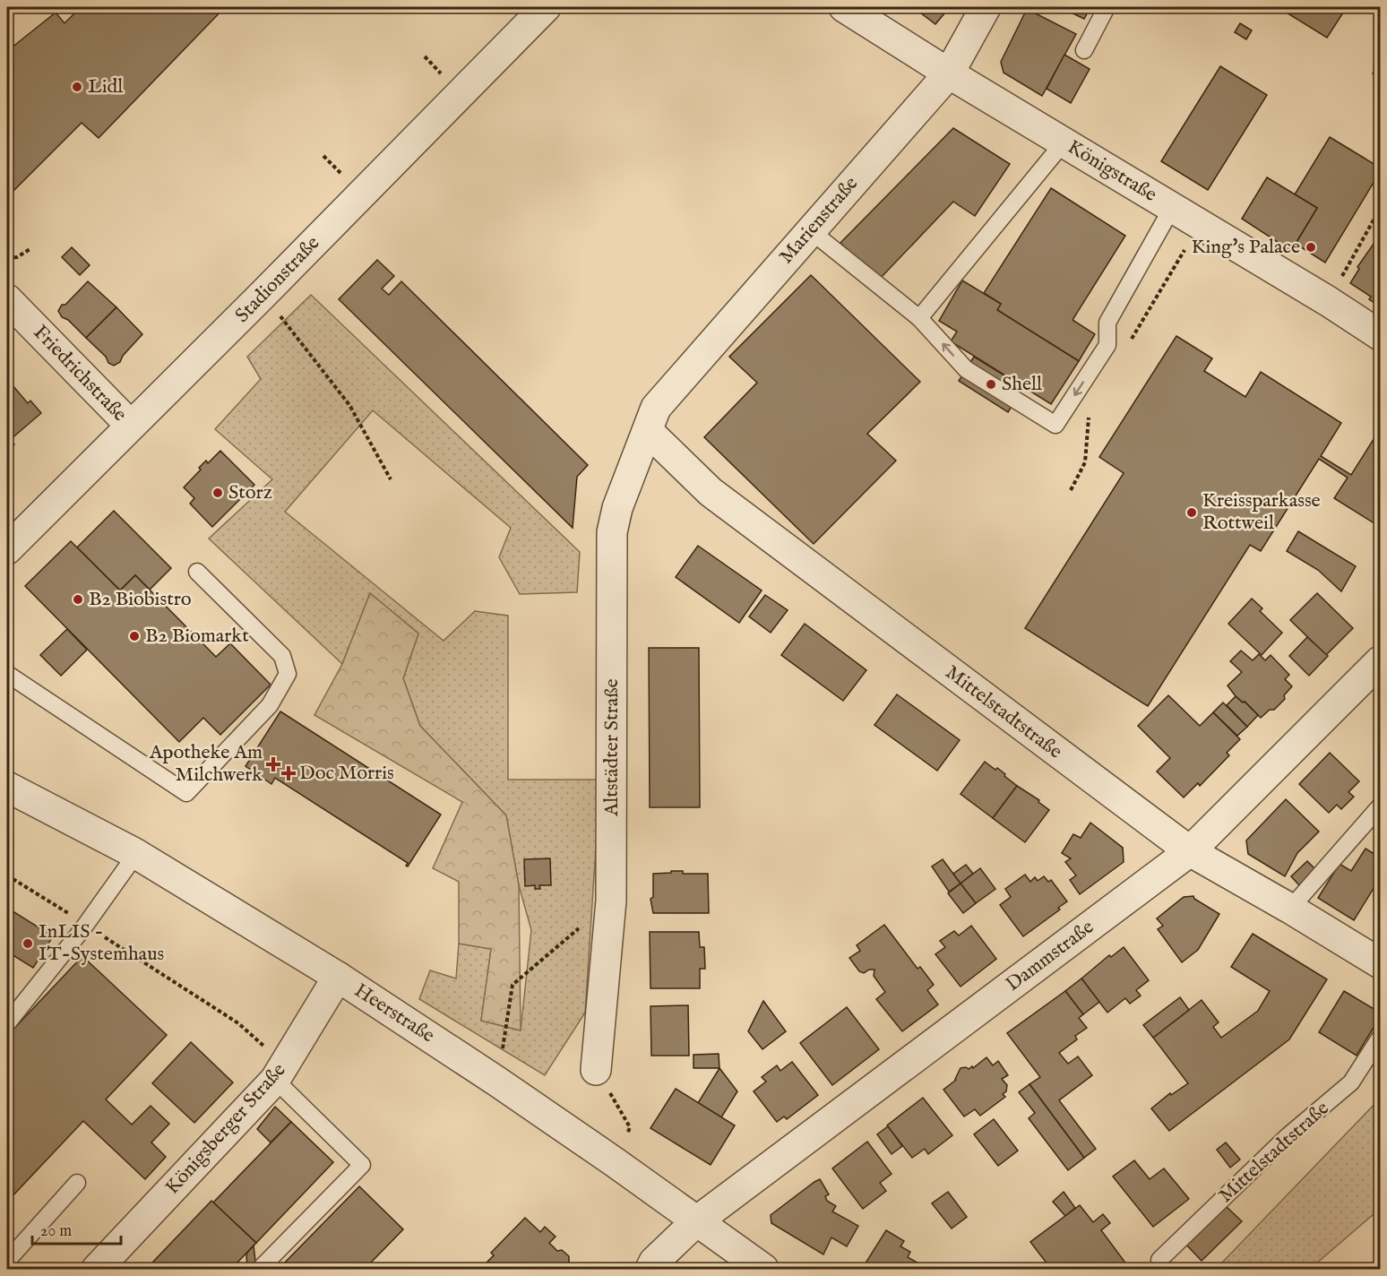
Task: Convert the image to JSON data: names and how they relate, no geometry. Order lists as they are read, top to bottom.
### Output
{
  "streets": {
    "street": [
      "Königstraße",
      "Marienstraße",
      "Stadionstraße",
      "Friedrichstraße",
      "Mittelstadtstraße",
      "Altstädter Straße",
      "Dammstraße",
      "Heerstraße",
      "Königsberger Straße"
    ]
  },
  "crossings": [
    ["Königstraße", "Marienstraße"],
    ["Marienstraße", "Mittelstadtstraße"],
    ["Marienstraße", "Altstädter Straße"],
    ["Stadionstraße", "Friedrichstraße"],
    ["Mittelstadtstraße", "Altstädter Straße"],
    ["Mittelstadtstraße", "Dammstraße"],
    ["Dammstraße", "Heerstraße"],
    ["Heerstraße", "Königsberger Straße"]
  ],
  "places": {
    "other": [
      "Lidl",
      "King's Palace",
      "Shell",
      "Storz",
      "Kreissparkasse Rottweil",
      "B2 Biobistro",
      "B2 Biomarkt",
      "InLIS - IT-Systemhaus"
    ],
    "health": ["Apotheke Am Milchwerk", "Doc Morris"]
  },
  "scale_bar": "20 m"
}
